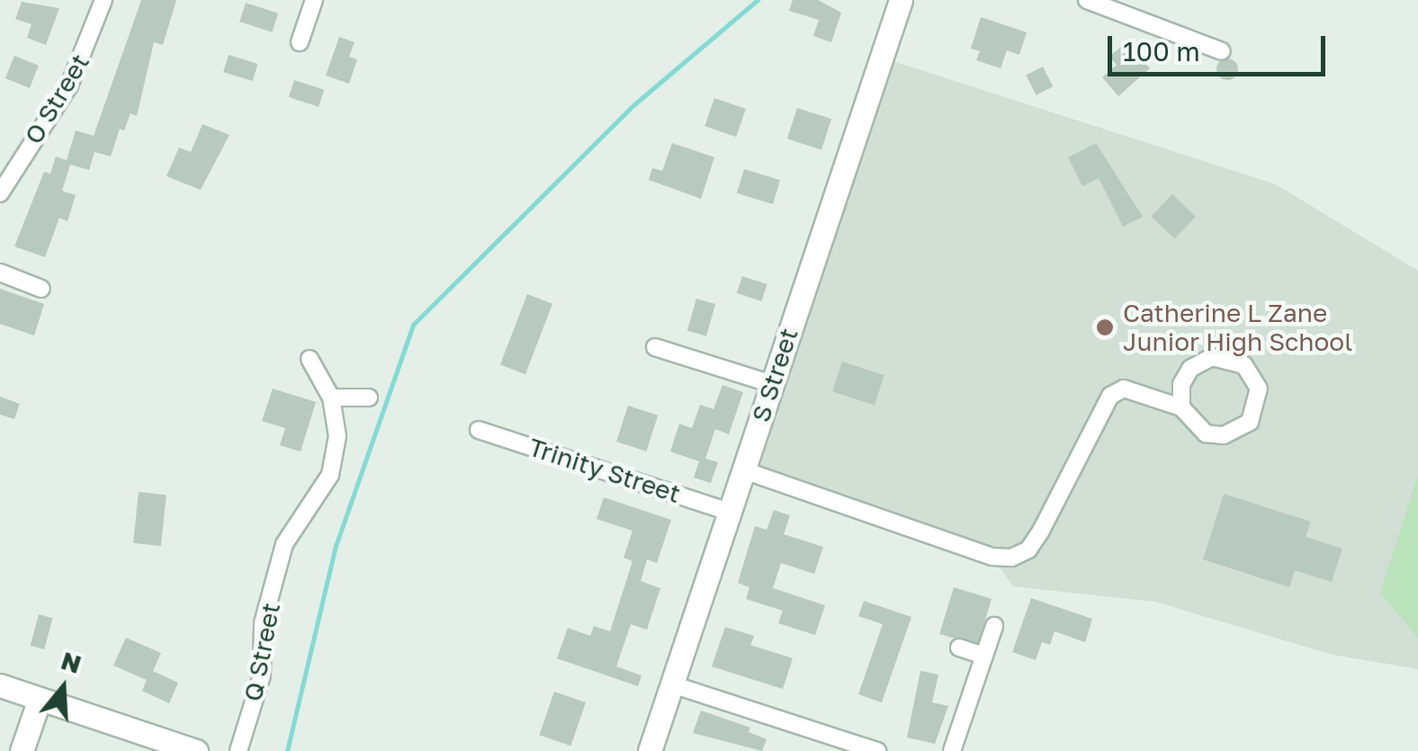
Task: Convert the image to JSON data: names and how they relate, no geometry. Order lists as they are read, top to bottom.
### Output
{
  "streets": {
    "main road": ["S Street"],
    "street": ["O Street", "Trinity Street", "Q Street"]
  },
  "crossings": [
    ["S Street", "Trinity Street"]
  ],
  "places": ["Catherine L Zane Junior High School"],
  "scale_bar": "100 m",
  "north": "top"
}
